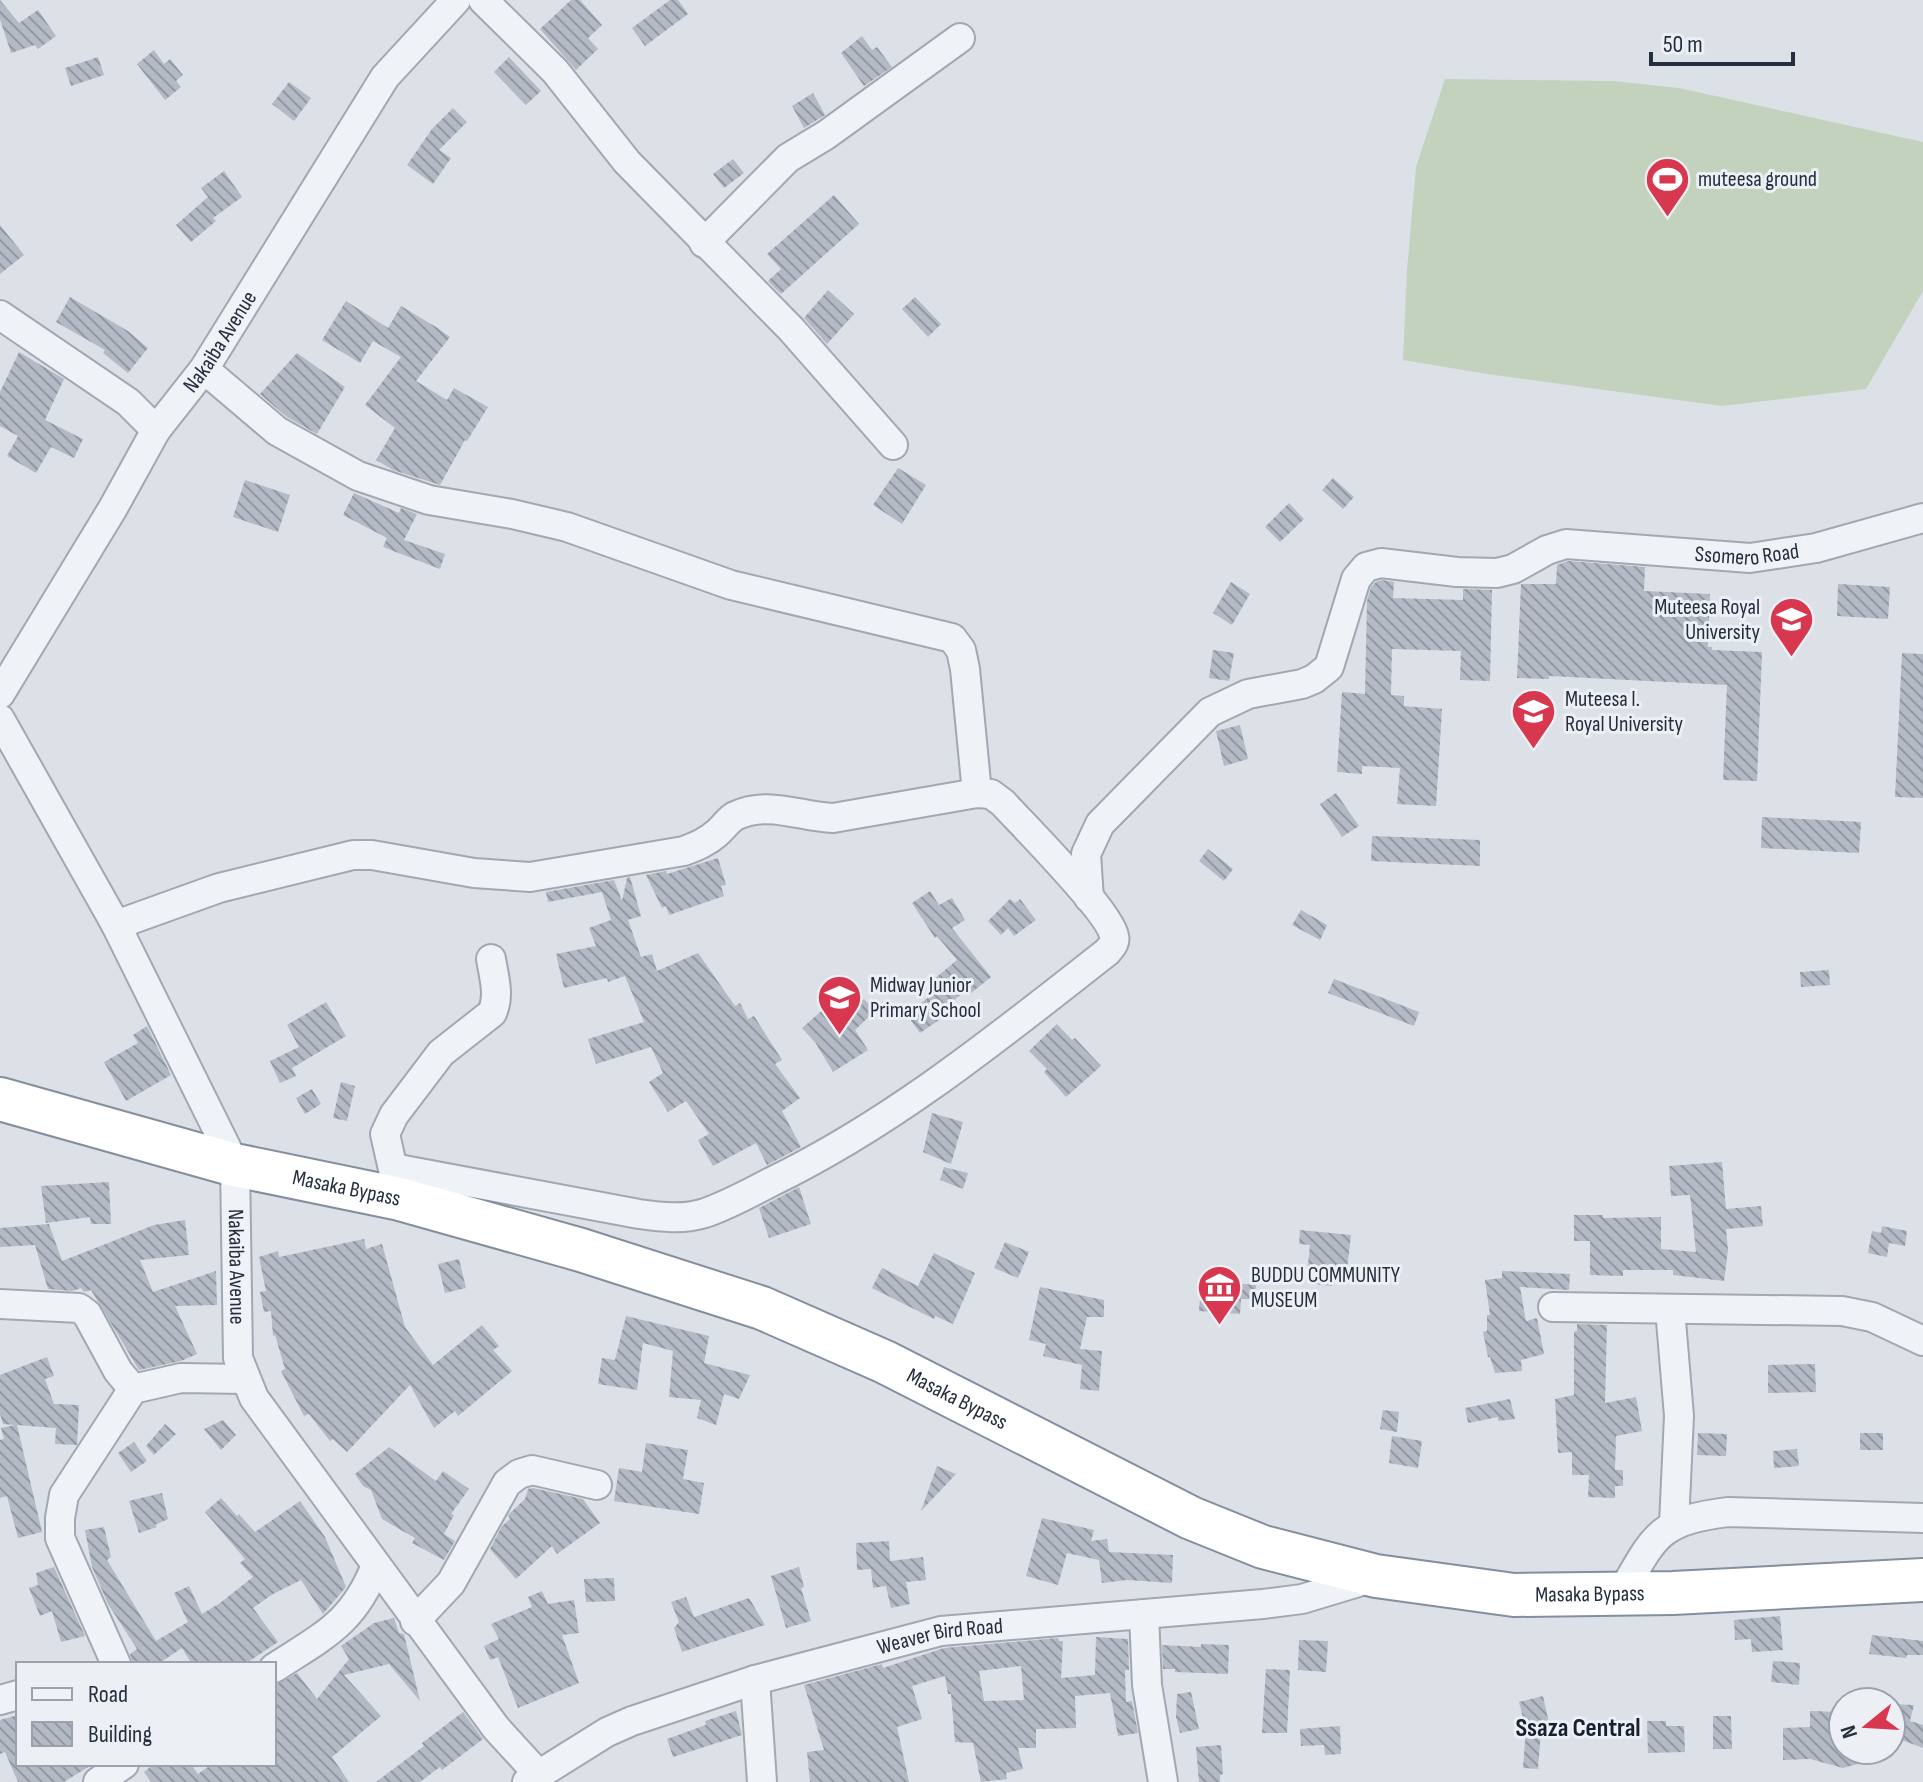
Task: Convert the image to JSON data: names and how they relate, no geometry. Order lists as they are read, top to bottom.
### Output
{
  "streets": {
    "highway": ["Masaka Bypass"],
    "street": ["Nakaiba Avenue", "Ssomero Road", "Weaver Bird Road"]
  },
  "crossings": [
    ["Nakaiba Avenue", "Masaka Bypass"],
    ["Nakaiba Avenue", "Weaver Bird Road"],
    ["Masaka Bypass", "Weaver Bird Road"]
  ],
  "districts": ["Ssaza Central"],
  "places": {
    "sports": ["muteesa ground"],
    "school or university": ["Muteesa Royal University", "Muteesa I. Royal University", "Midway Junior Primary School"],
    "museum": ["BUDDU COMMUNITY MUSEUM"]
  },
  "legend": ["Road", "Building"],
  "scale_bar": "50 m",
  "north": "left"
}
